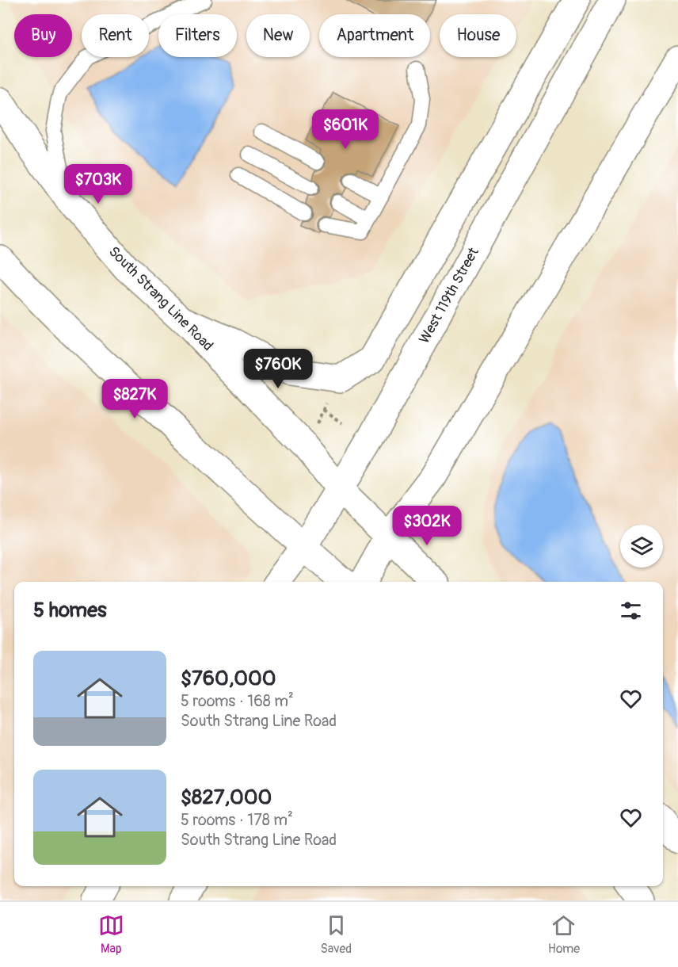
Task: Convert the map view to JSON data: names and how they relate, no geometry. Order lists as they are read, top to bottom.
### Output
{
  "streets": {
    "main road": ["West 119th Street", "South Strang Line Road"]
  },
  "crossings": [
    ["West 119th Street", "South Strang Line Road"]
  ],
  "page": {
    "chip": [
      "Buy",
      "Rent",
      "Filters",
      "New",
      "Apartment",
      "House"
    ],
    "price": [
      "$601K",
      "$703K",
      "$760K",
      "$827K",
      "$302K"
    ],
    "heading": "5 homes",
    "list": [
      {
        "name": "$760,000",
        "note": "5 rooms · 168 m² · South Strang Line Road"
      },
      {
        "name": "$827,000",
        "note": "5 rooms · 178 m² · South Strang Line Road"
      }
    ],
    "tabs": ["Map", "Saved", "Home"]
  }
}
